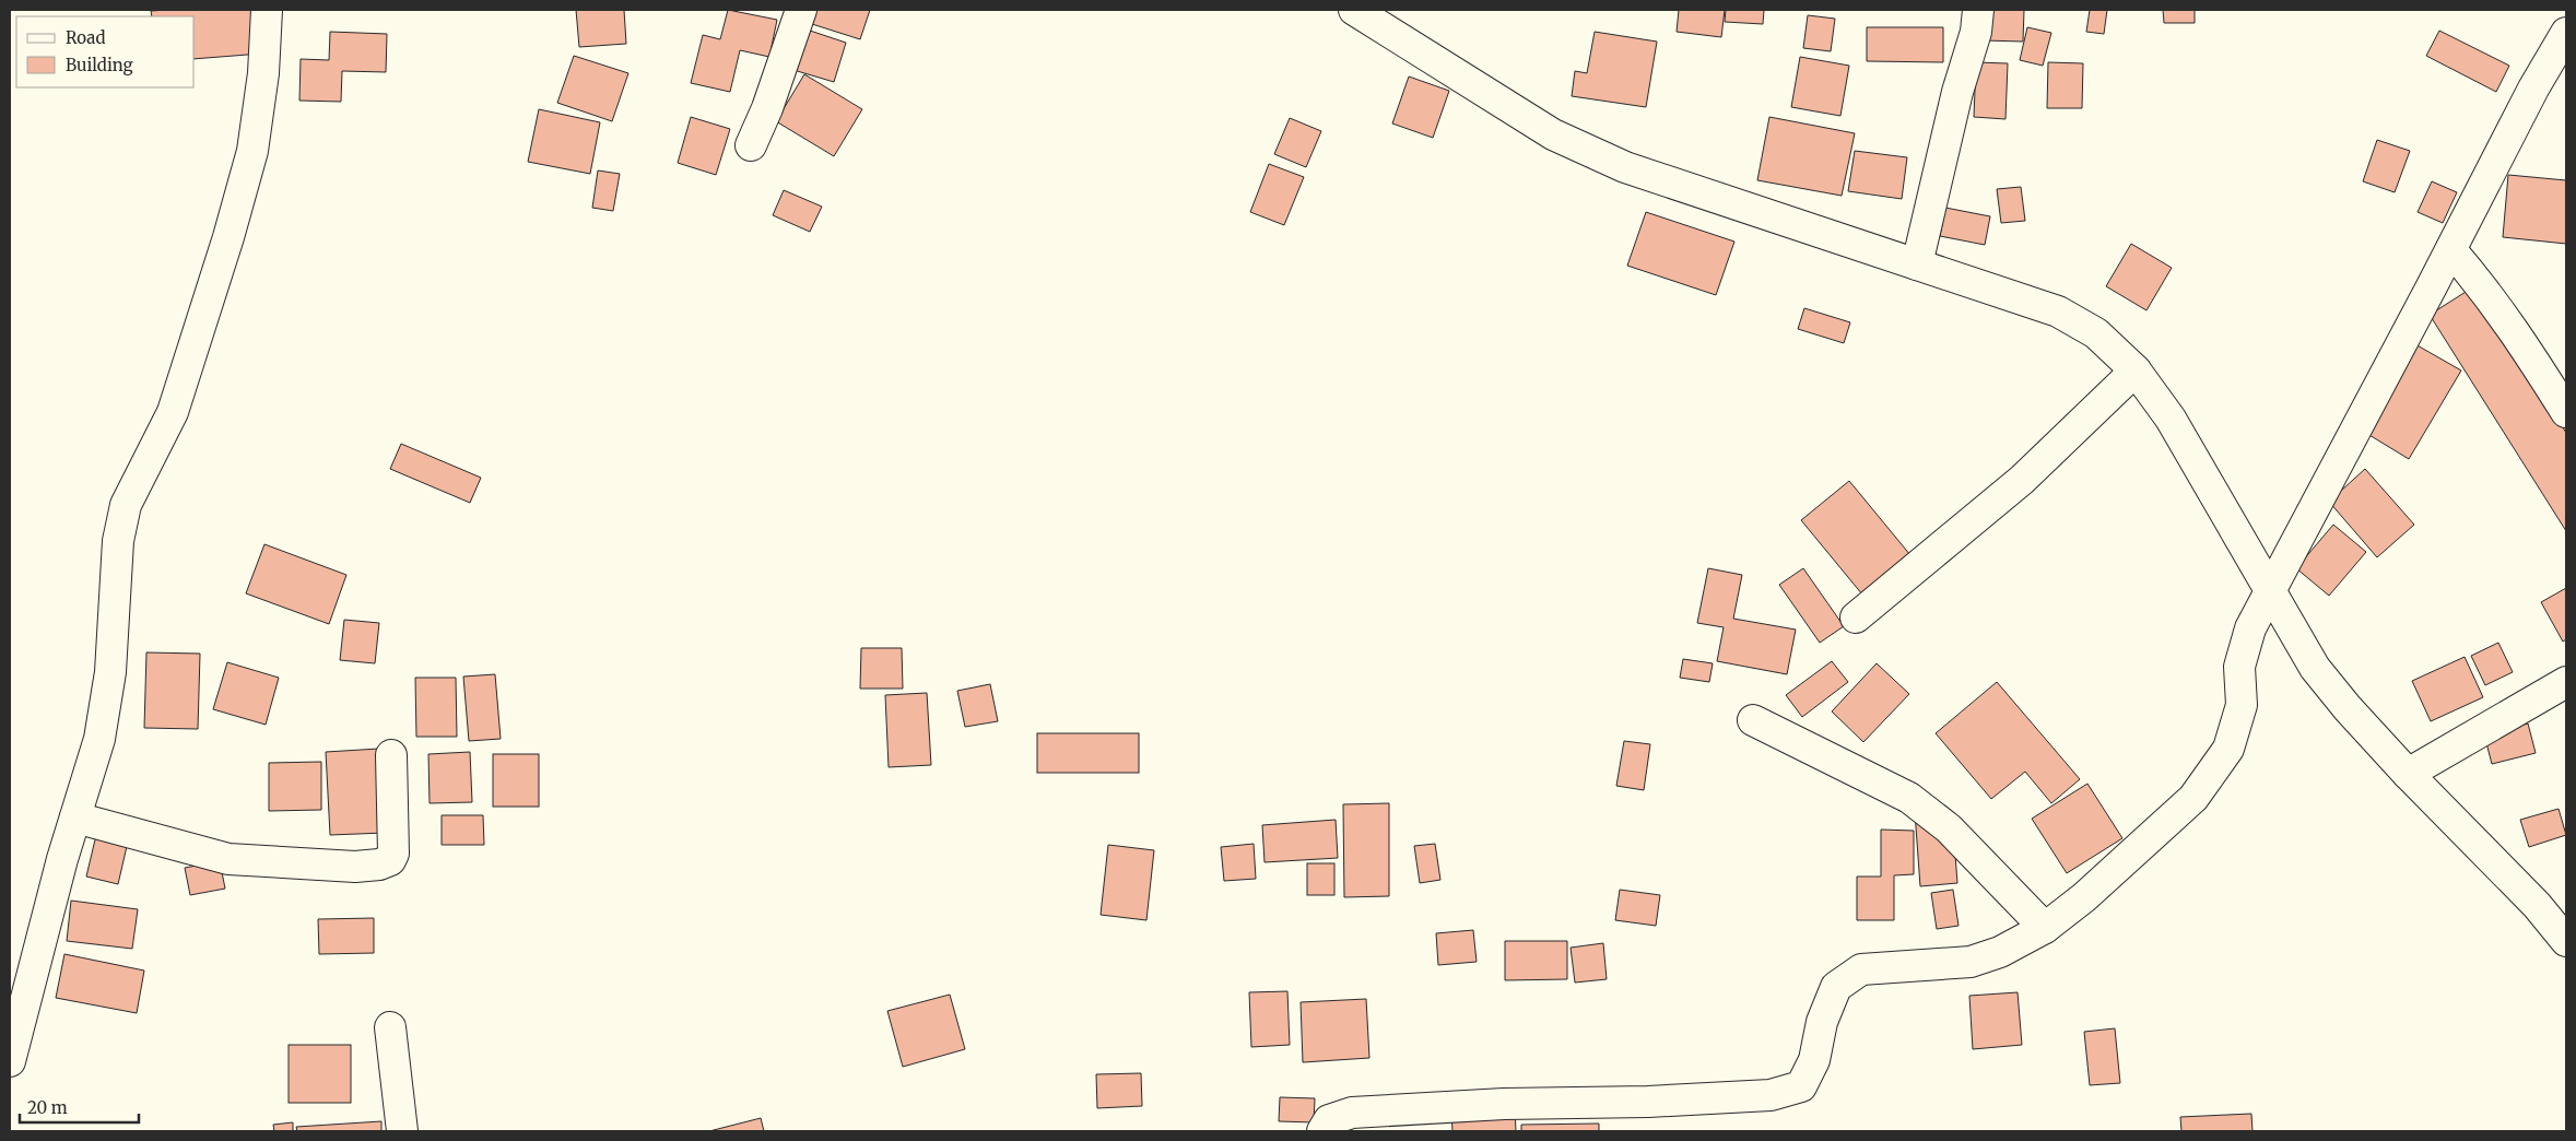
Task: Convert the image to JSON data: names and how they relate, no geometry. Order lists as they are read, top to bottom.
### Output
{
  "legend": ["Road", "Building"],
  "scale_bar": "20 m"
}
